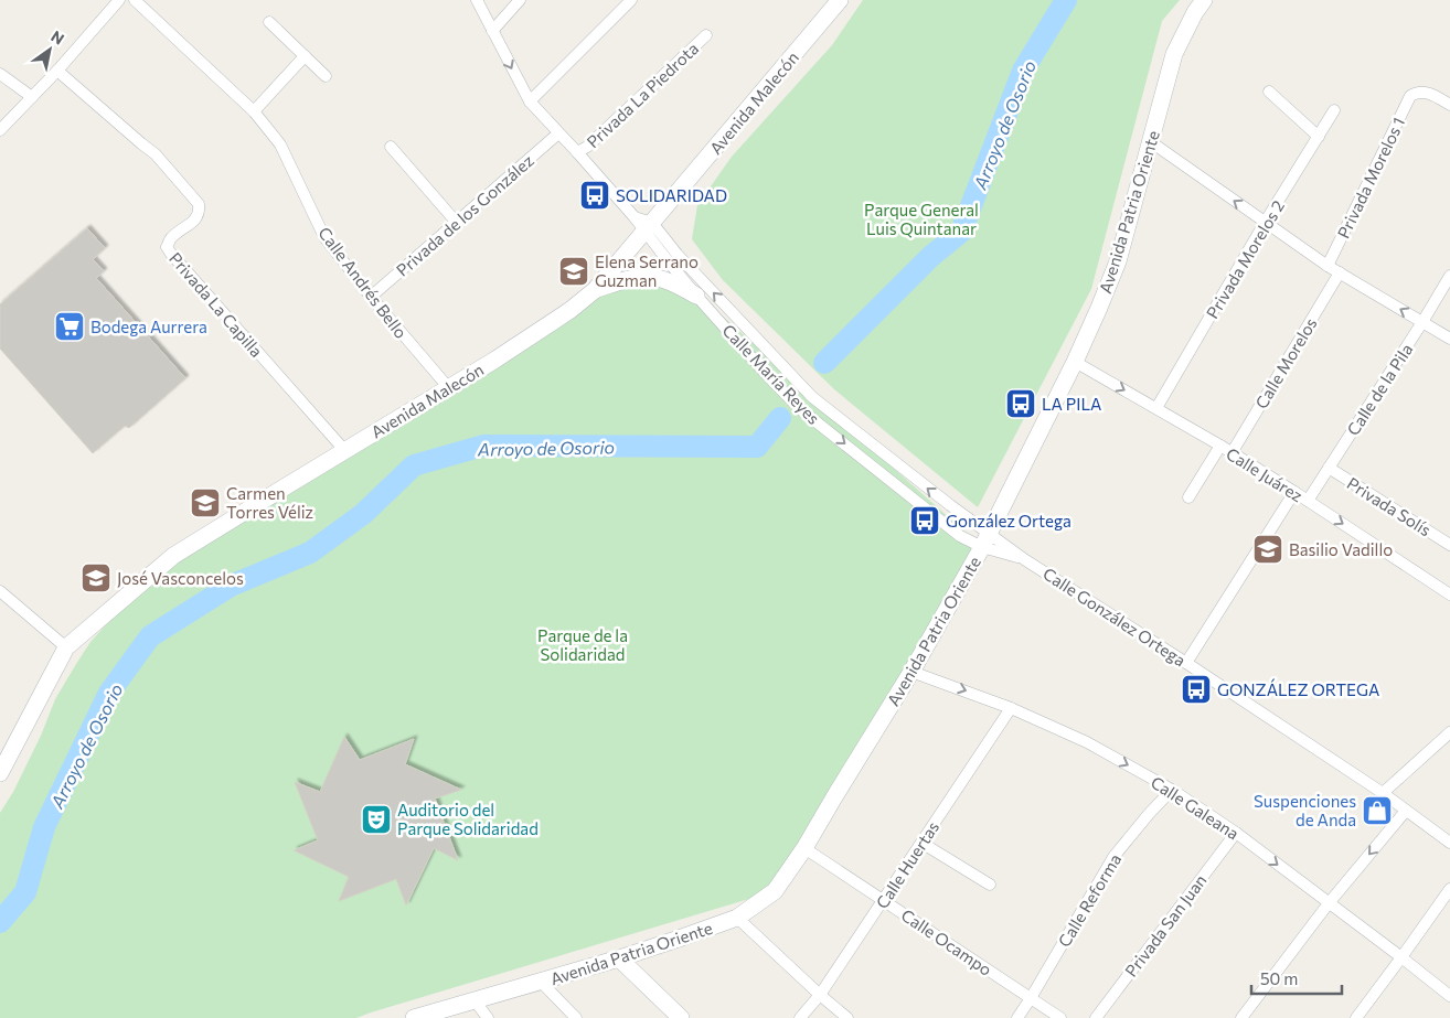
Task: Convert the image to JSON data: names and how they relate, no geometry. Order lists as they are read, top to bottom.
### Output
{
  "streets": {
    "street": [
      "Privada La Piedrota",
      "Avenida Malecón",
      "Privada Morelos 1",
      "Avenida Patria Oriente",
      "Privada de los González",
      "Privada Morelos 2",
      "Calle Andrés Bello",
      "Privada La Capilla",
      "Calle Morelos",
      "Calle María Reyes",
      "Calle de la Pila",
      "Calle Juárez",
      "Privada Solís",
      "Calle González Ortega",
      "Calle Galeana",
      "Calle Huertas",
      "Calle Reforma",
      "Privada San Juan",
      "Calle Ocampo"
    ]
  },
  "crossings": [
    ["Privada La Piedrota", "Calle María Reyes"],
    ["Avenida Malecón", "Calle Andrés Bello"],
    ["Avenida Malecón", "Privada La Capilla"],
    ["Avenida Malecón", "Calle María Reyes"],
    ["Avenida Patria Oriente", "Calle María Reyes"],
    ["Avenida Patria Oriente", "Calle Juárez"],
    ["Avenida Patria Oriente", "Calle González Ortega"],
    ["Avenida Patria Oriente", "Calle Galeana"],
    ["Avenida Patria Oriente", "Calle Ocampo"],
    ["Privada de los González", "Calle Andrés Bello"],
    ["Privada de los González", "Calle María Reyes"],
    ["Privada Morelos 2", "Calle Juárez"],
    ["Calle Morelos", "Calle Juárez"],
    ["Calle María Reyes", "Calle González Ortega"],
    ["Calle de la Pila", "Calle Juárez"],
    ["Calle de la Pila", "Privada Solís"],
    ["Calle Galeana", "Calle Huertas"],
    ["Calle Galeana", "Calle Reforma"],
    ["Calle Galeana", "Privada San Juan"],
    ["Calle Huertas", "Calle Ocampo"],
    ["Calle Reforma", "Calle Ocampo"]
  ],
  "one_way": ["Calle Juárez", "Calle Galeana"],
  "water": ["Arroyo de Osorio"],
  "parks": ["Parque General Luis Quintanar", "Parque de la Solidaridad"],
  "places": {
    "bus stop": [
      "SOLIDARIDAD",
      "LA PILA",
      "González Ortega",
      "GONZÁLEZ ORTEGA"
    ],
    "school or university": [
      "Elena Serrano Guzman",
      "Carmen Torres Véliz",
      "Basilio Vadillo",
      "José Vasconcelos"
    ],
    "supermarket": ["Bodega Aurrera"],
    "shop": ["Suspenciones de Anda"],
    "theatre": ["Auditorio del Parque Solidaridad"]
  },
  "scale_bar": "50 m",
  "north": "top right"
}
